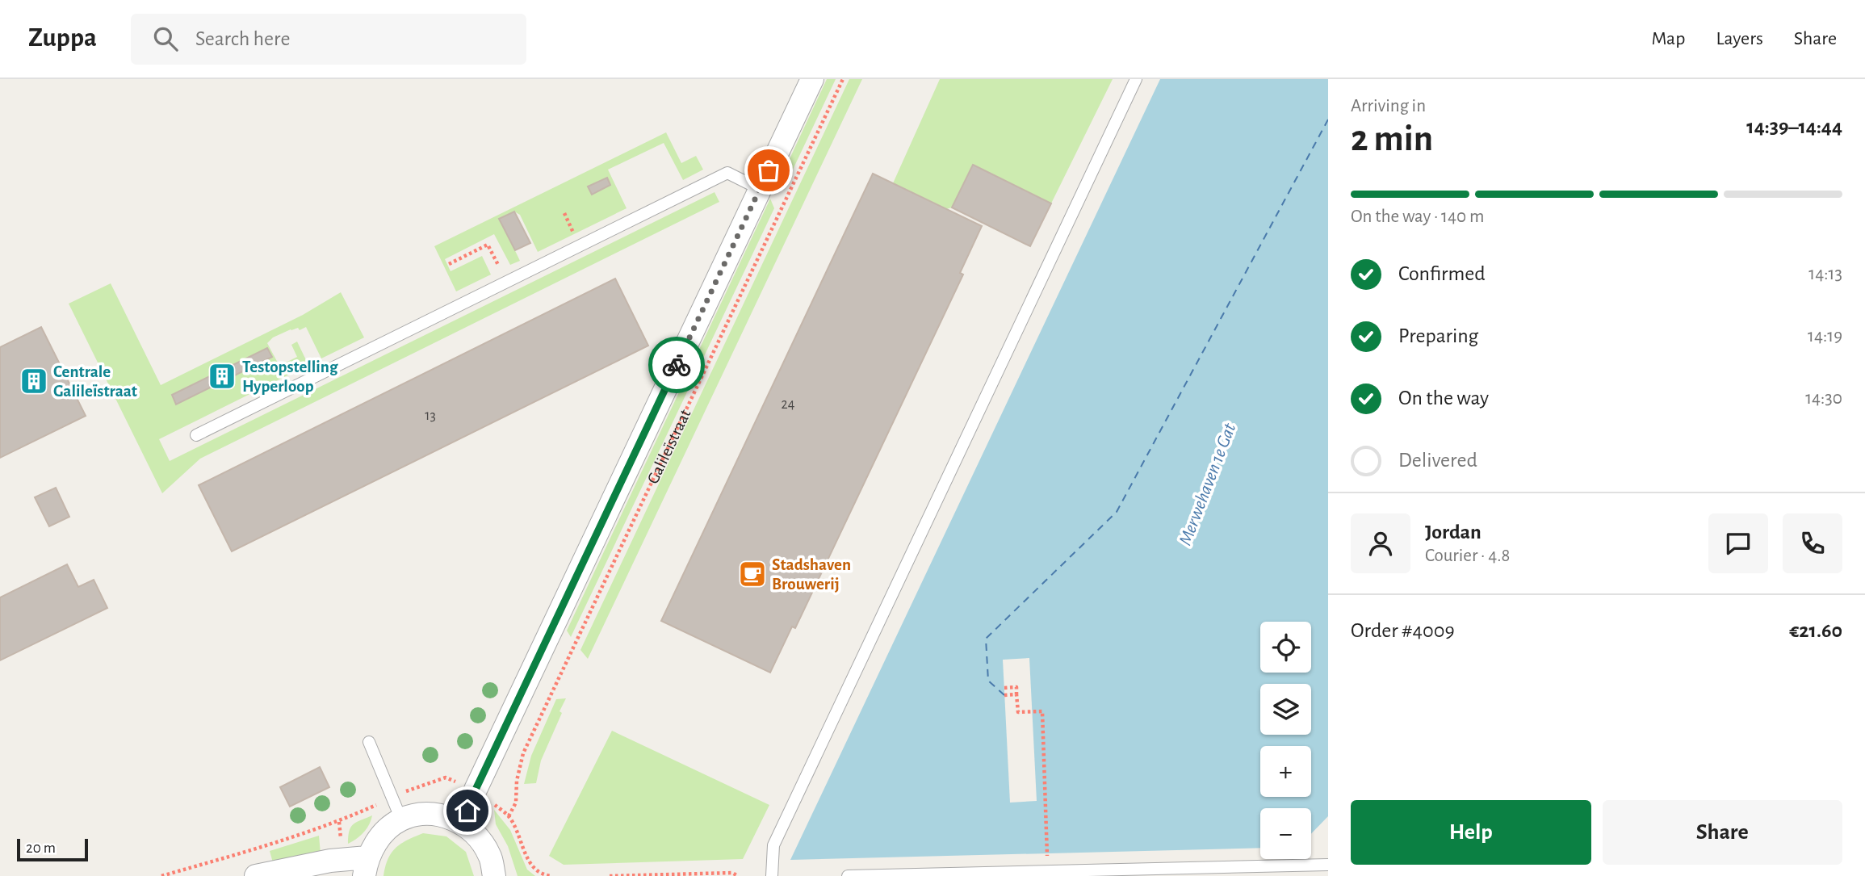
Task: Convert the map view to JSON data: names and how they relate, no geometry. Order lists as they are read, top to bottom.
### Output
{
  "streets": {
    "street": ["Galileïstraat"]
  },
  "water": ["Merwehaven 1e Gat"],
  "places": {
    "building": ["Testopstelling Hyperloop", "Centrale Galileïstraat"],
    "cafe": ["Stadshaven Brouwerij"]
  },
  "house_numbers": ["24", "13"],
  "scale_bar": "20 m",
  "page": {
    "header": "Zuppa",
    "search": "Search here",
    "nav": ["Map", "Layers", "Share"],
    "heading": ["2 min", "Arriving in", "14:39–14:44"],
    "panel": [
      "Jordan",
      "Courier · 4.8",
      "Order #4009",
      "€21.60"
    ],
    "bar": "On the way · 140 m",
    "list": [
      ["Confirmed", "14:13"],
      ["Preparing", "14:19"],
      ["On the way", "14:30"],
      "Delivered"
    ],
    "map_buttons": ["+", "−"],
    "buttons": ["Help", "Share"],
    "scale": "20 m"
  }
}
